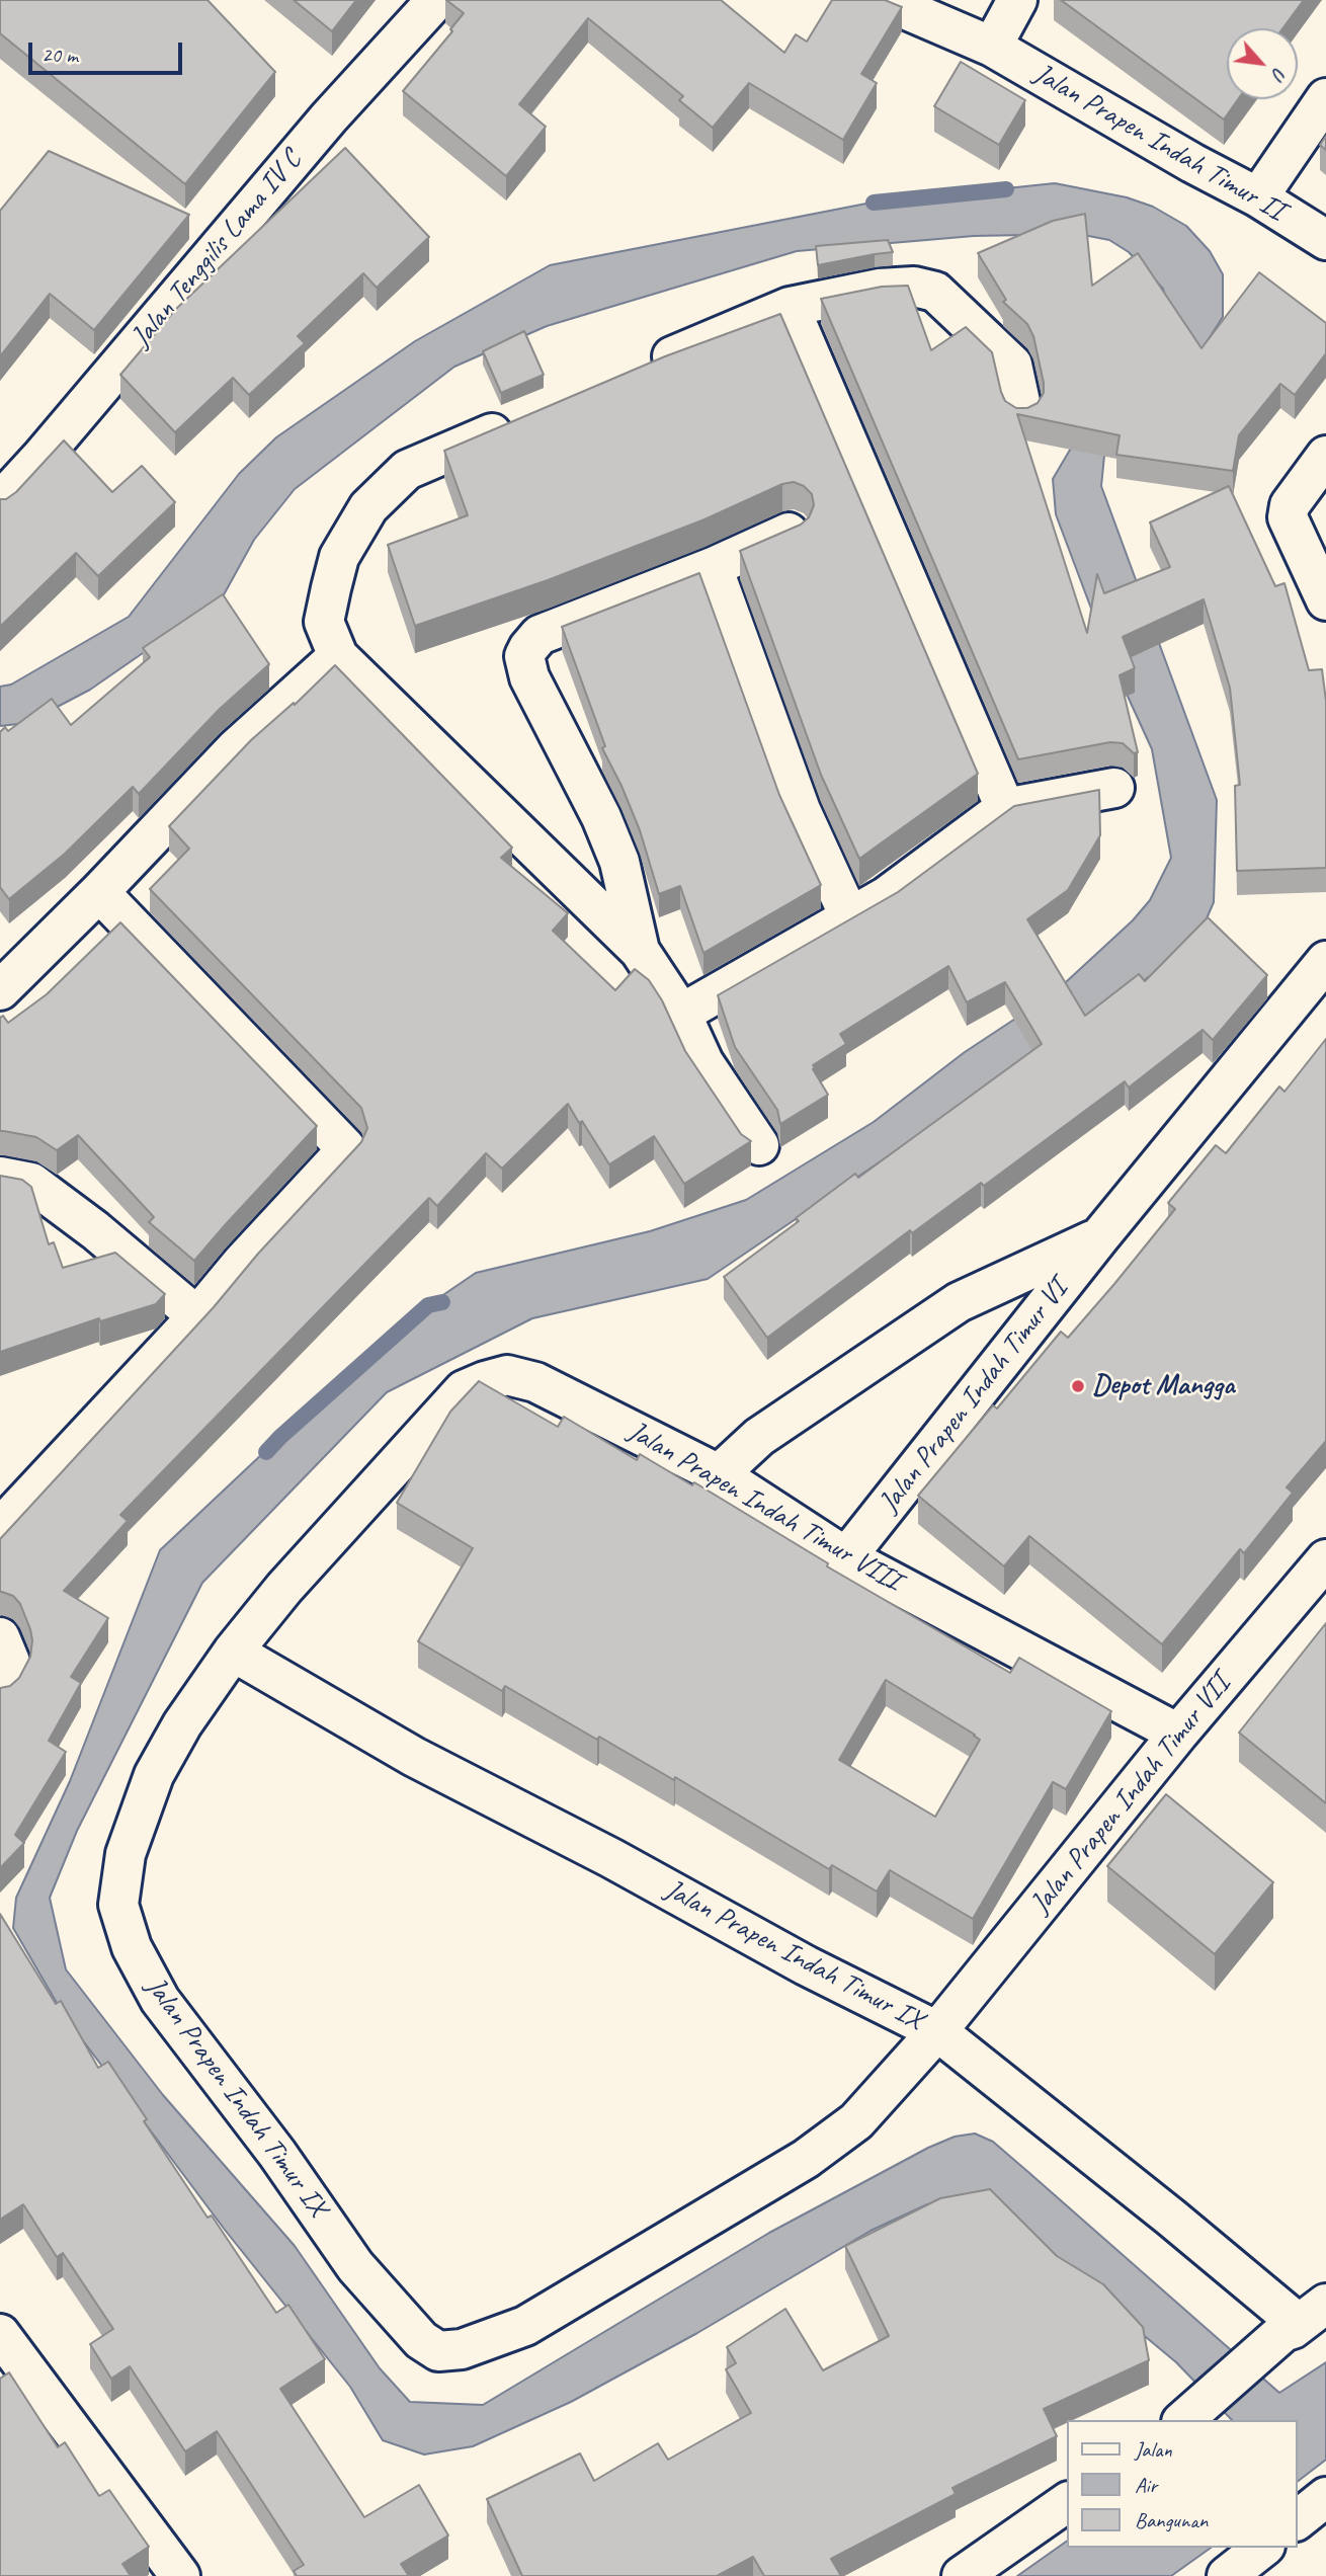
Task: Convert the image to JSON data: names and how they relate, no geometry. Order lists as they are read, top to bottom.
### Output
{
  "streets": {
    "street": [
      "Jalan Prapen Indah Timur II",
      "Jalan Tenggilis Lama IV C",
      "Jalan Prapen Indah Timur VI",
      "Jalan Prapen Indah Timur VIII",
      "Jalan Prapen Indah Timur VII",
      "Jalan Prapen Indah Timur IX"
    ]
  },
  "crossings": [
    ["Jalan Prapen Indah Timur VI", "Jalan Prapen Indah Timur VIII"],
    ["Jalan Prapen Indah Timur VIII", "Jalan Prapen Indah Timur VII"],
    ["Jalan Prapen Indah Timur VIII", "Jalan Prapen Indah Timur IX"],
    ["Jalan Prapen Indah Timur VII", "Jalan Prapen Indah Timur IX"]
  ],
  "places": ["Depot Mangga"],
  "legend": ["Jalan", "Air", "Bangunan"],
  "scale_bar": "20 m",
  "north": "bottom right"
}
